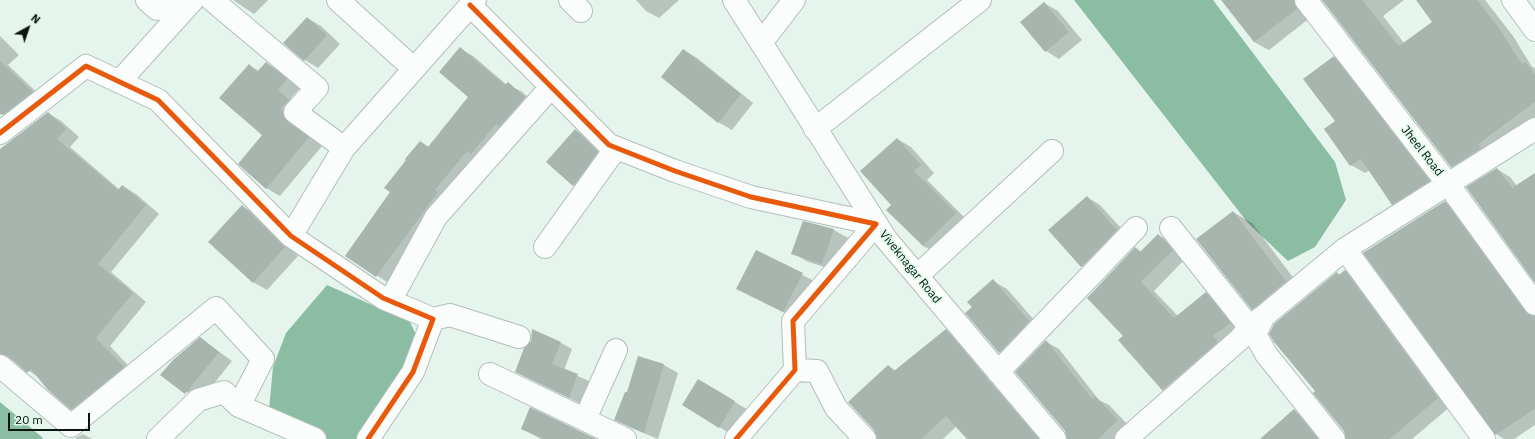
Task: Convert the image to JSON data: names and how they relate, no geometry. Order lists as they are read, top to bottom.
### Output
{
  "streets": {
    "street": ["Jheel Road", "Viveknagar Road"]
  },
  "scale_bar": "20 m",
  "north": "top right"
}
